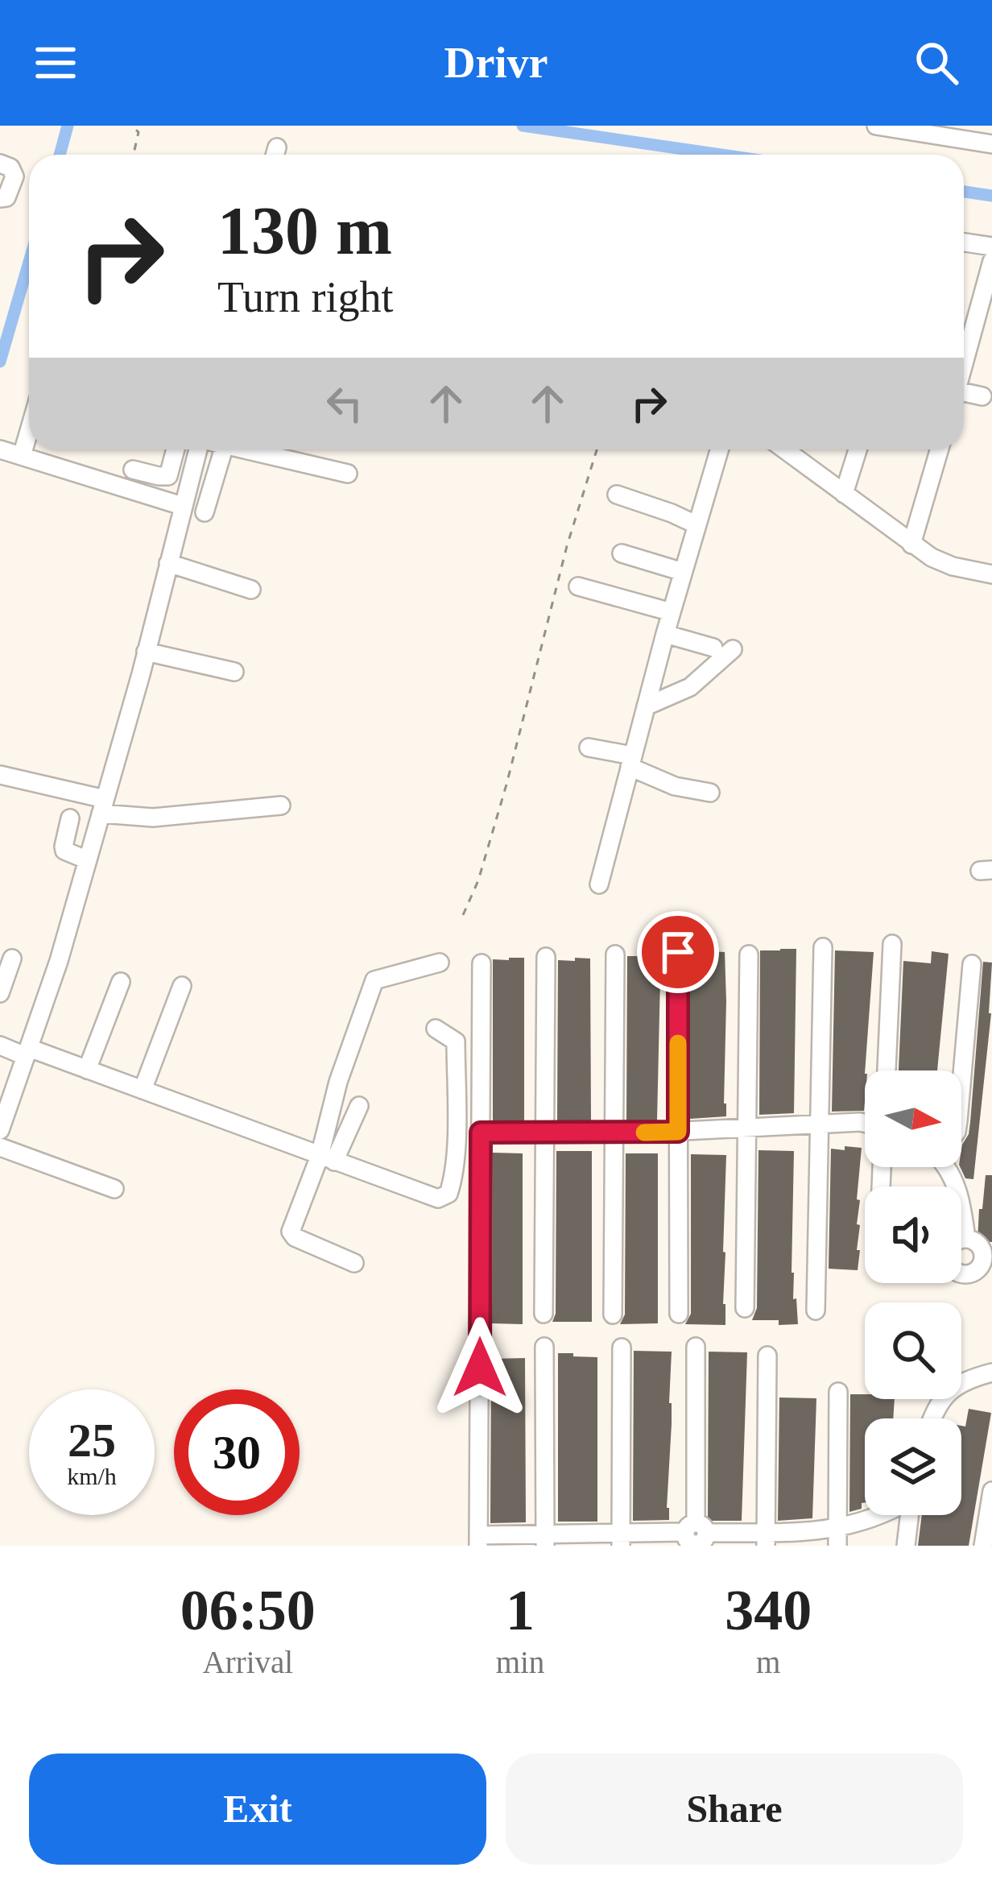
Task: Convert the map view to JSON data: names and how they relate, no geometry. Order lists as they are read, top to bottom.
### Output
{
  "north": "right",
  "page": {
    "header": "Drivr",
    "turn": ["130 m", "Turn right"],
    "speed": "25 km/h",
    "limit": "30",
    "eta": [
      "06:50",
      "Arrival",
      "1",
      "min",
      "340",
      "m"
    ],
    "buttons": ["Exit", "Share"]
  }
}
